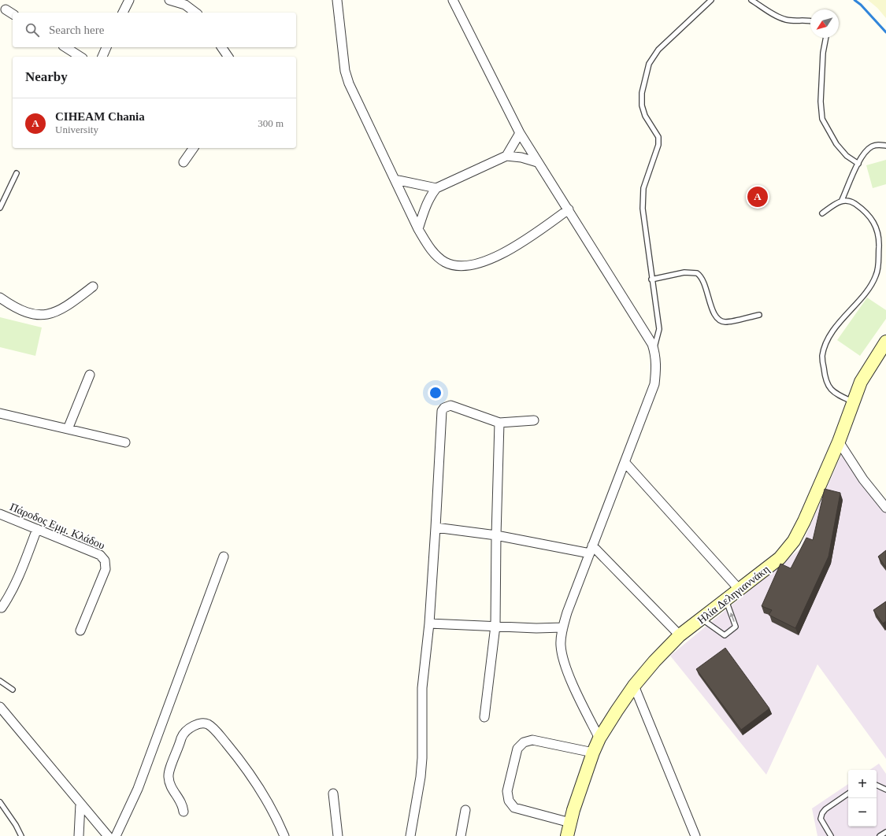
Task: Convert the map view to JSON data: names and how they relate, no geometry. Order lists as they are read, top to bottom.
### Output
{
  "streets": {
    "street": ["Πάροδος Εμμ. Κλάδου", "Ηλία Δεληγιαννάκη"]
  },
  "north": "bottom left",
  "page": {
    "search": "Search here",
    "heading": "Nearby",
    "list": [
      {
        "mark": "A",
        "name": "CIHEAM Chania",
        "note": "University",
        "value": "300 m"
      }
    ],
    "pins": "A",
    "map_buttons": ["+", "−"]
  }
}
